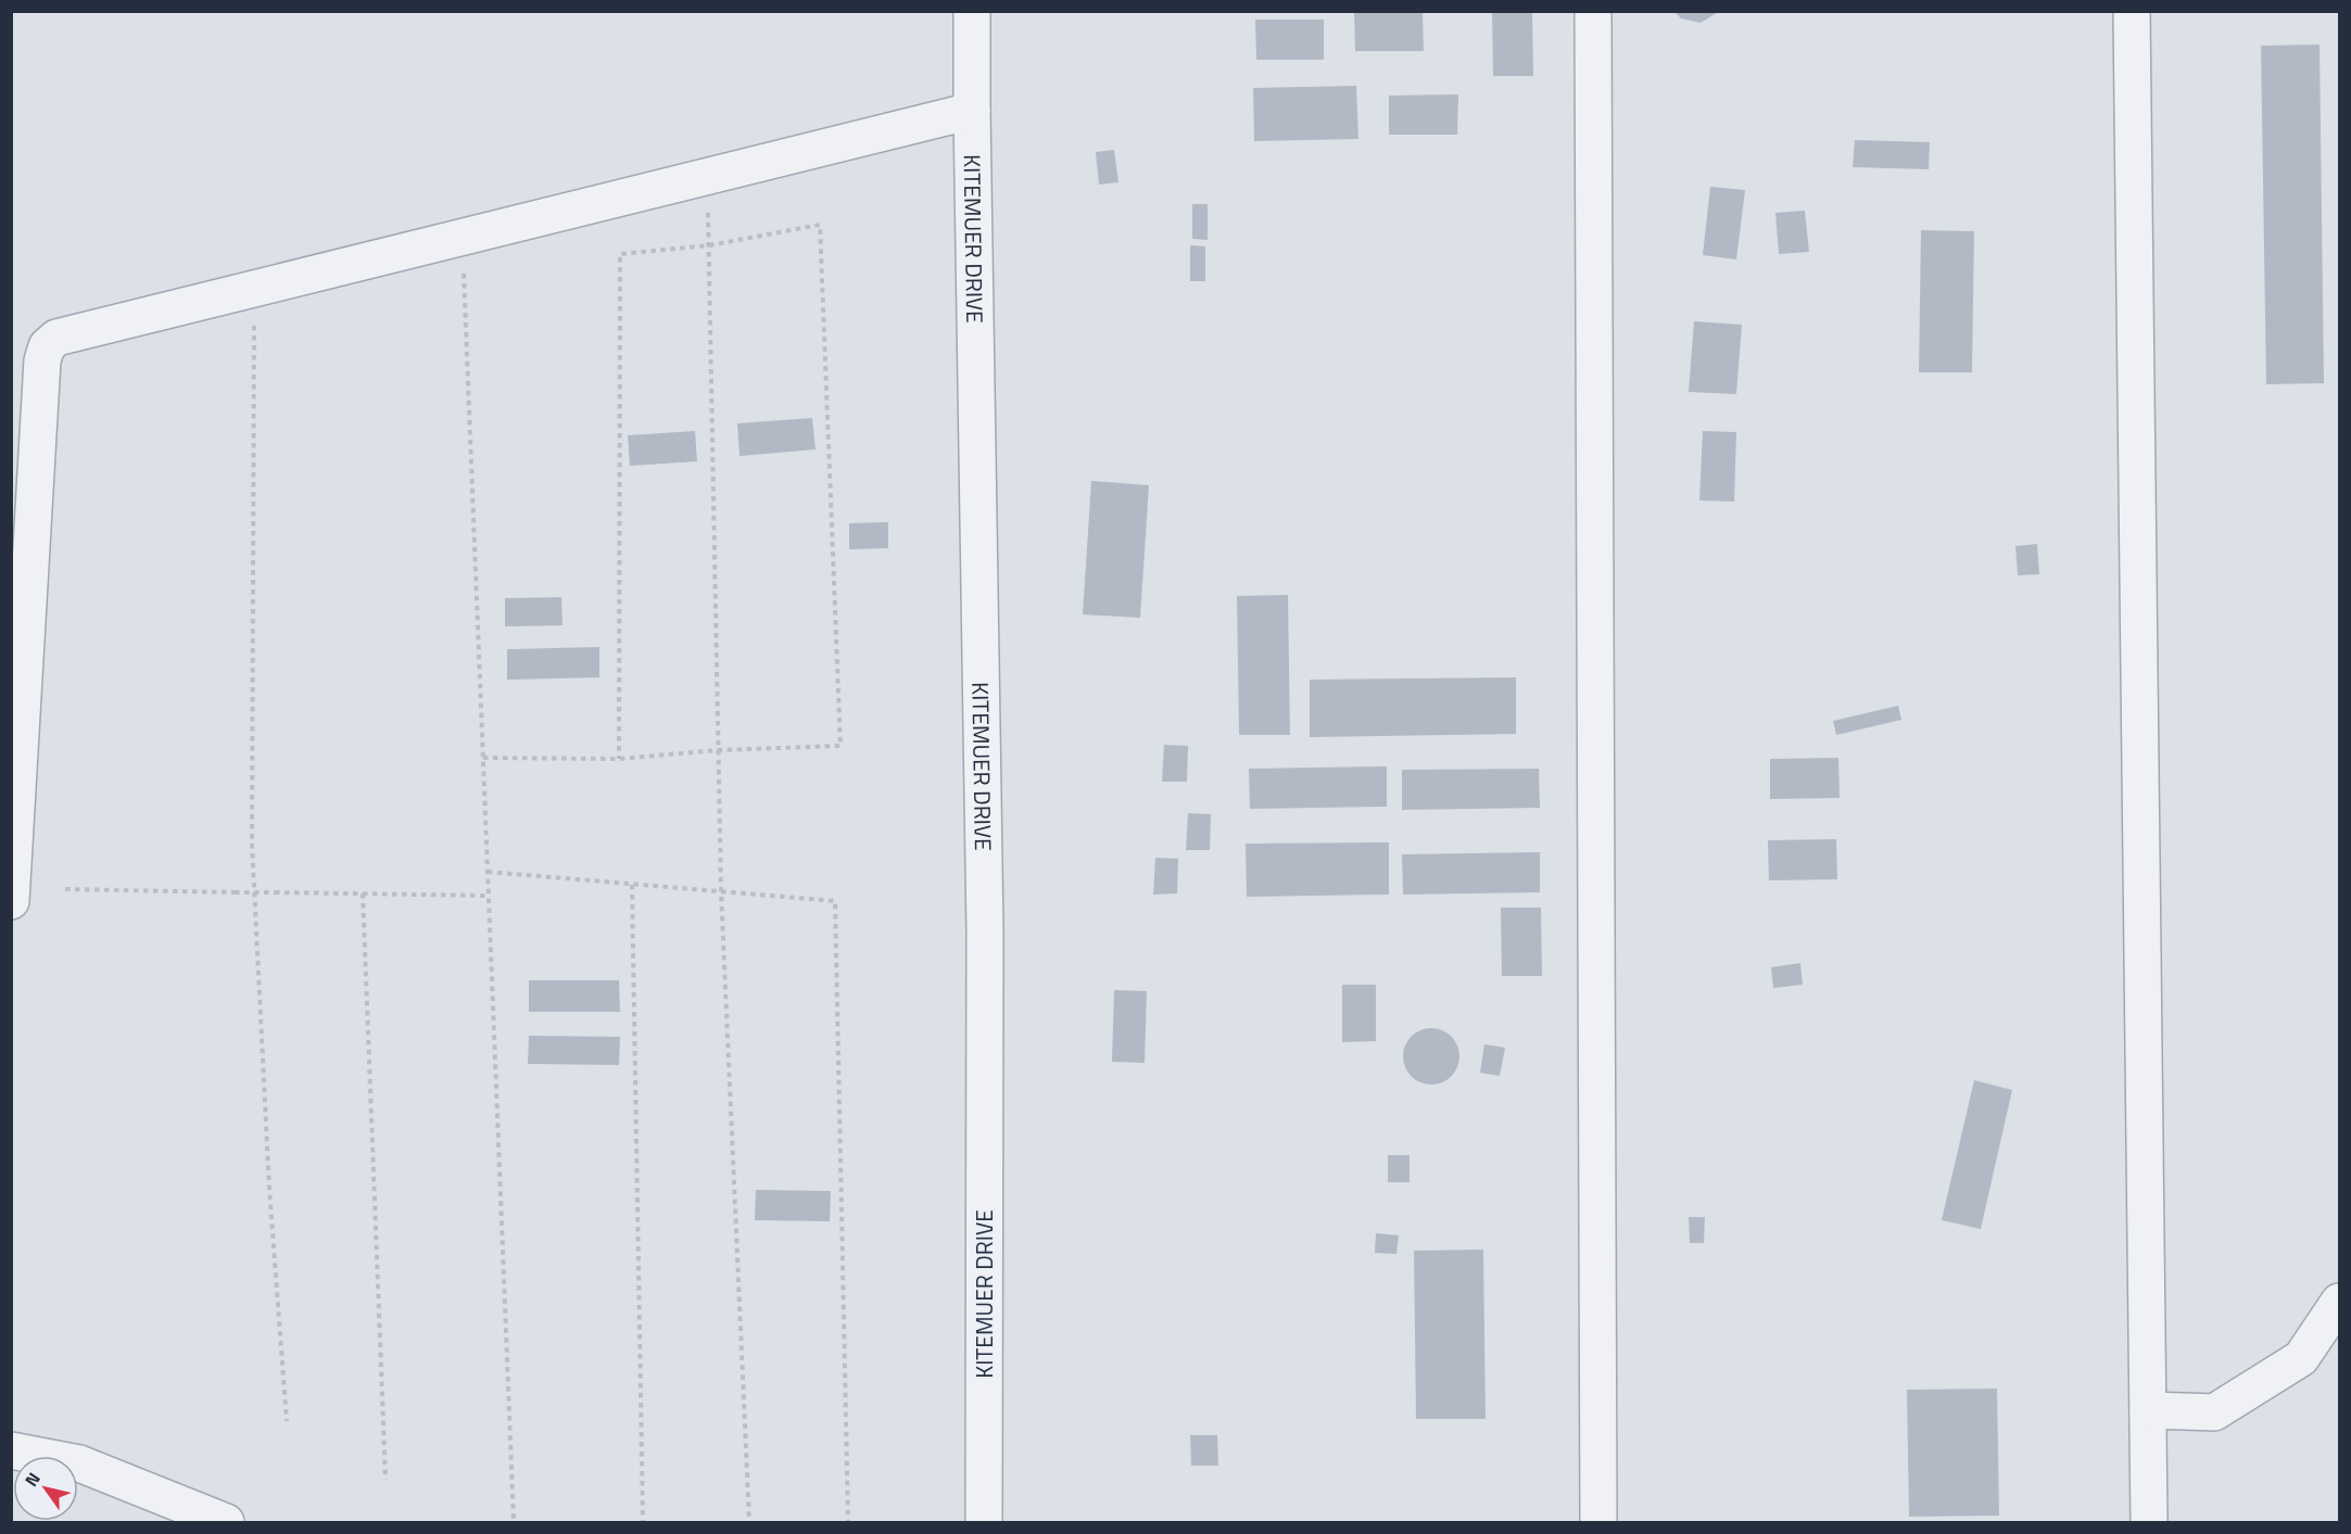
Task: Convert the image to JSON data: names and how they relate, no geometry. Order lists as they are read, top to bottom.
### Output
{
  "streets": {
    "street": ["KITEMUER DRIVE"]
  },
  "north": "top left"
}
